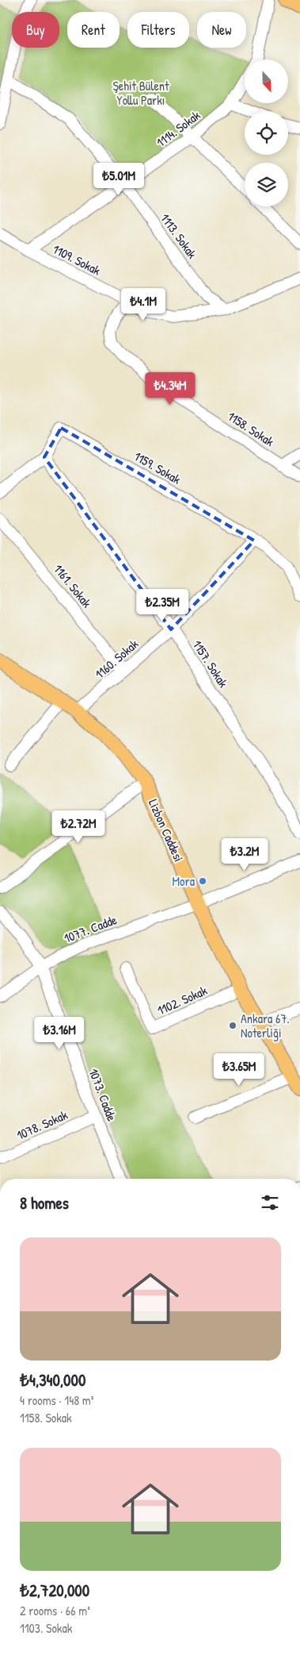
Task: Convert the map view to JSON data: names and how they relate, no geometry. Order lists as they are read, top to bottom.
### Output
{
  "streets": {
    "main road": ["Lizbon Caddesi"],
    "street": [
      "1114. Sokak",
      "1113. Sokak",
      "1109. Sokak",
      "1158. Sokak",
      "1159. Sokak",
      "1161. Sokak",
      "1160. Sokak",
      "1157. Sokak",
      "1077. Cadde",
      "1102. Sokak",
      "1073. Cadde",
      "1078. Sokak"
    ]
  },
  "crossings": [
    ["1114. Sokak", "1113. Sokak"],
    ["1114. Sokak", "1109. Sokak"],
    ["1113. Sokak", "1109. Sokak"],
    ["1109. Sokak", "1158. Sokak"],
    ["1159. Sokak", "1160. Sokak"],
    ["1159. Sokak", "1157. Sokak"],
    ["1161. Sokak", "1160. Sokak"],
    ["1160. Sokak", "1157. Sokak"],
    ["1160. Sokak", "Lizbon Caddesi"],
    ["Lizbon Caddesi", "1077. Cadde"],
    ["Lizbon Caddesi", "1102. Sokak"],
    ["1077. Cadde", "1073. Cadde"],
    ["1073. Cadde", "1078. Sokak"]
  ],
  "parks": ["Şehit Bülent Yollu Parkı"],
  "places": ["Mora", "Ankara 67. Noterliği"],
  "north": "bottom",
  "page": {
    "chip": [
      "Buy",
      "Rent",
      "Filters",
      "New"
    ],
    "price": [
      "₺5.01M",
      "₺4.1M",
      "₺4.34M",
      "₺2.35M",
      "₺2.72M",
      "₺3.2M",
      "₺3.16M",
      "₺3.65M"
    ],
    "heading": "8 homes",
    "list": [
      {
        "name": "₺4,340,000",
        "note": "4 rooms · 148 m² · 1158. Sokak"
      },
      {
        "name": "₺2,720,000",
        "note": "2 rooms · 66 m² · 1103. Sokak"
      }
    ]
  }
}
